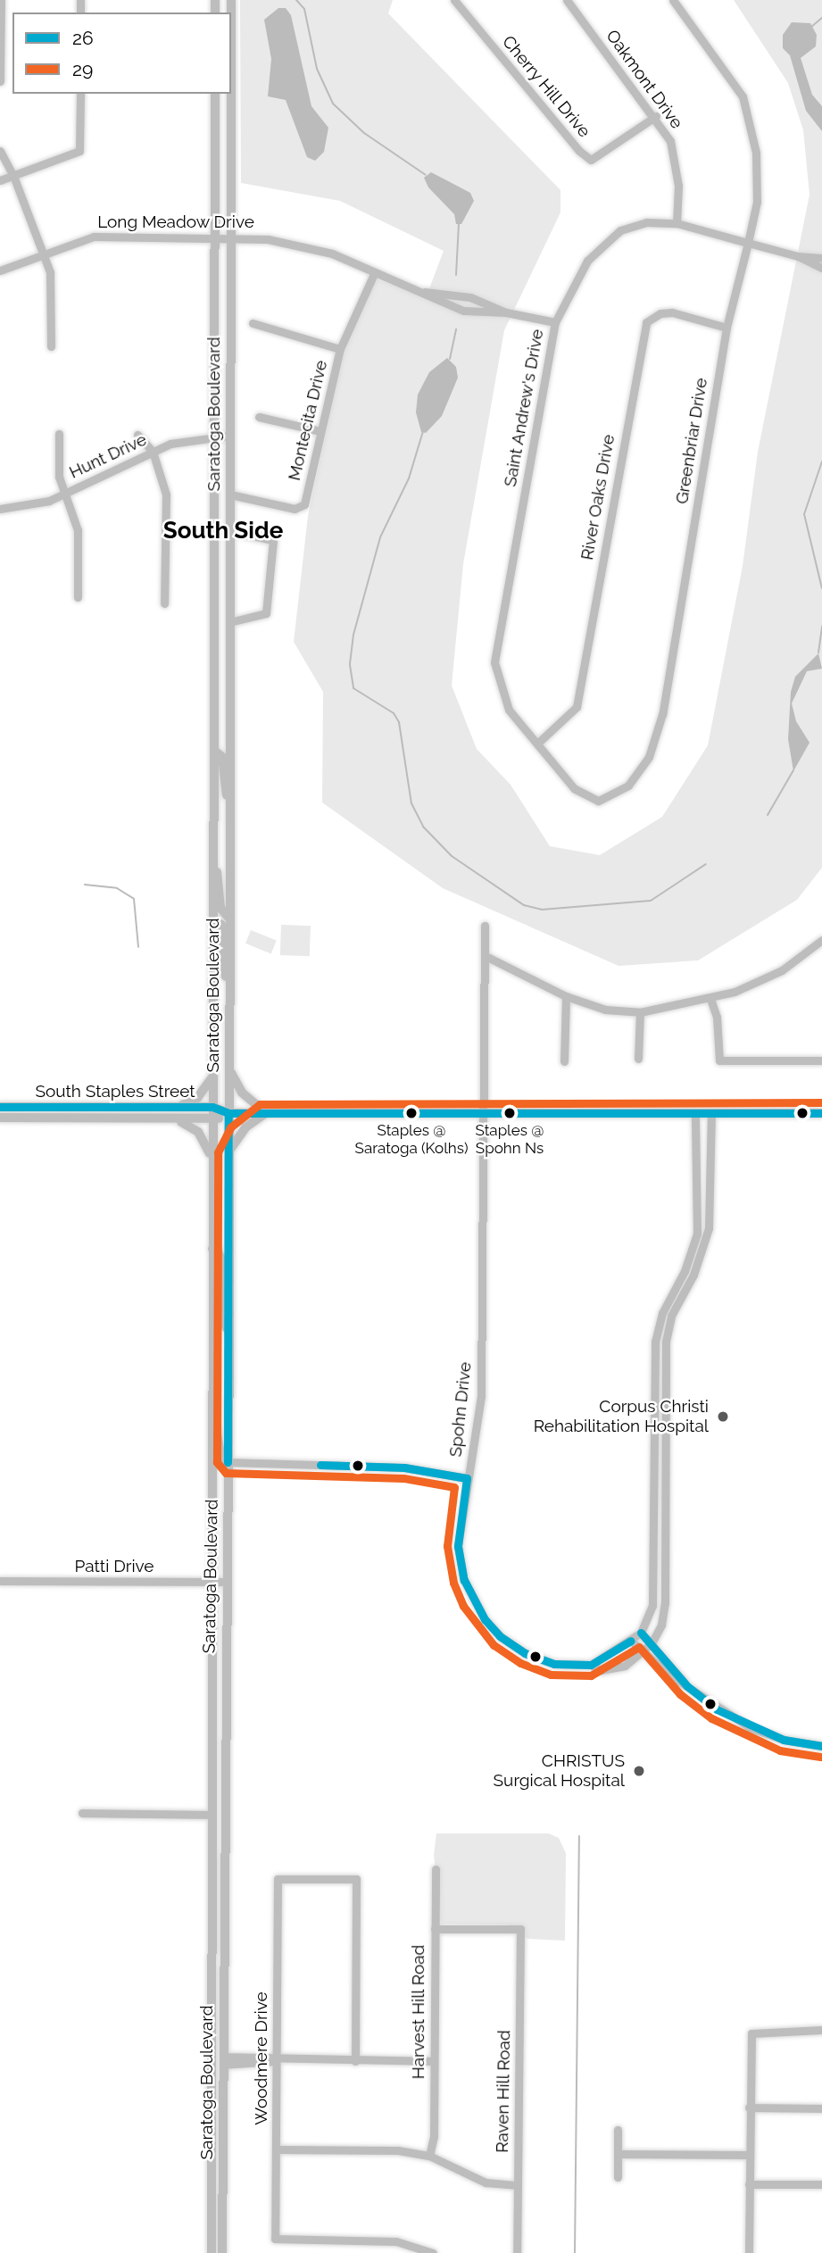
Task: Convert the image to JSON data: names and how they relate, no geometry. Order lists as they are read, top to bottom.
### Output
{
  "streets": {
    "main road": ["Saratoga Boulevard", "South Staples Street"],
    "street": [
      "Oakmont Drive",
      "Cherry Hill Drive",
      "Long Meadow Drive",
      "Saint Andrew's Drive",
      "Montecita Drive",
      "Greenbriar Drive",
      "Hunt Drive",
      "River Oaks Drive",
      "Spohn Drive",
      "Patti Drive",
      "Harvest Hill Road",
      "Woodmere Drive",
      "Raven Hill Road"
    ]
  },
  "crossings": [
    ["Oakmont Drive", "Cherry Hill Drive"],
    ["Oakmont Drive", "Saint Andrew's Drive"],
    ["Long Meadow Drive", "Saint Andrew's Drive"],
    ["Long Meadow Drive", "Saratoga Boulevard"],
    ["Long Meadow Drive", "Montecita Drive"],
    ["Saint Andrew's Drive", "Greenbriar Drive"],
    ["Saint Andrew's Drive", "River Oaks Drive"],
    ["Saratoga Boulevard", "Montecita Drive"],
    ["Saratoga Boulevard", "Hunt Drive"],
    ["Saratoga Boulevard", "South Staples Street"],
    ["Saratoga Boulevard", "Patti Drive"],
    ["Greenbriar Drive", "River Oaks Drive"],
    ["South Staples Street", "Spohn Drive"],
    ["Harvest Hill Road", "Raven Hill Road"]
  ],
  "districts": ["South Side"],
  "places": [
    "Staples @ Saratoga (Kolhs)",
    "Staples @ Spohn Ns",
    "Corpus Christi Rehabilitation Hospital",
    "CHRISTUS Surgical Hospital"
  ],
  "lines": ["transit line 29", "transit line 26"],
  "legend": ["26", "29"]
}
